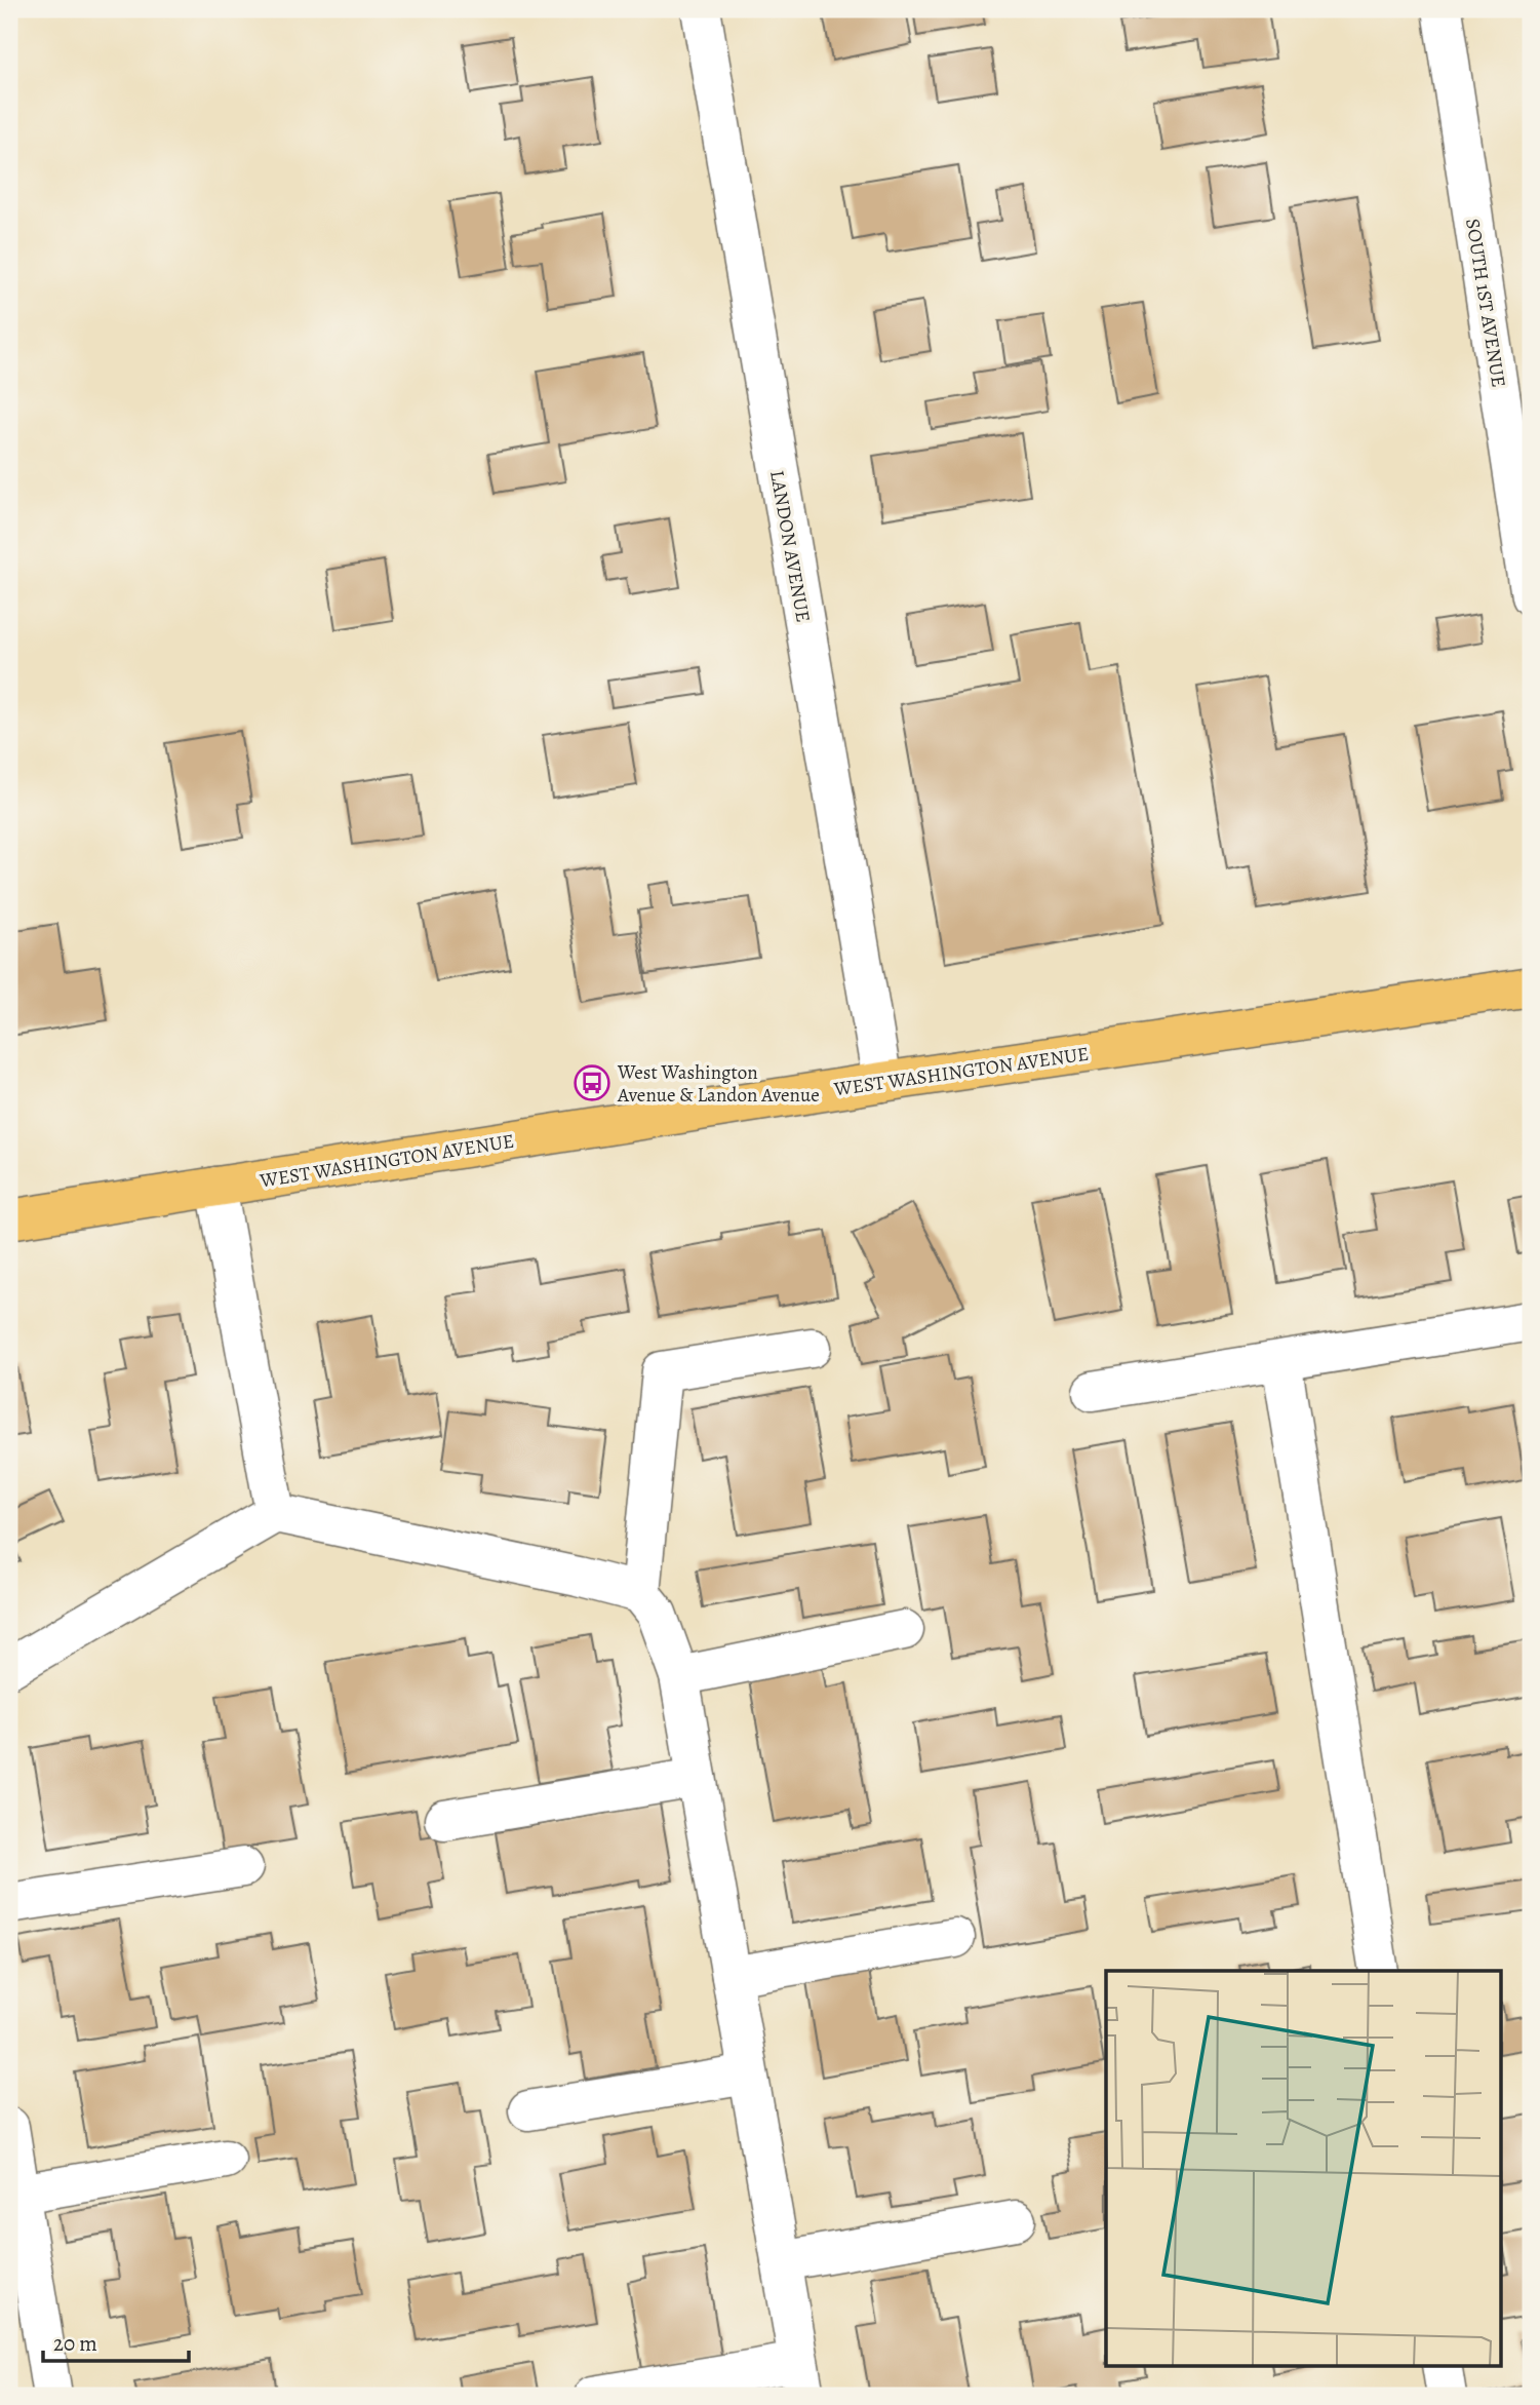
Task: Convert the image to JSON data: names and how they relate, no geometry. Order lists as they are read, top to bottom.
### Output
{
  "streets": {
    "main road": ["WEST WASHINGTON AVENUE"],
    "street": ["SOUTH 1ST AVENUE", "LANDON AVENUE"]
  },
  "crossings": [
    ["LANDON AVENUE", "WEST WASHINGTON AVENUE"]
  ],
  "places": {
    "bus stop": ["West Washington Avenue & Landon Avenue"]
  },
  "scale_bar": "20 m"
}
